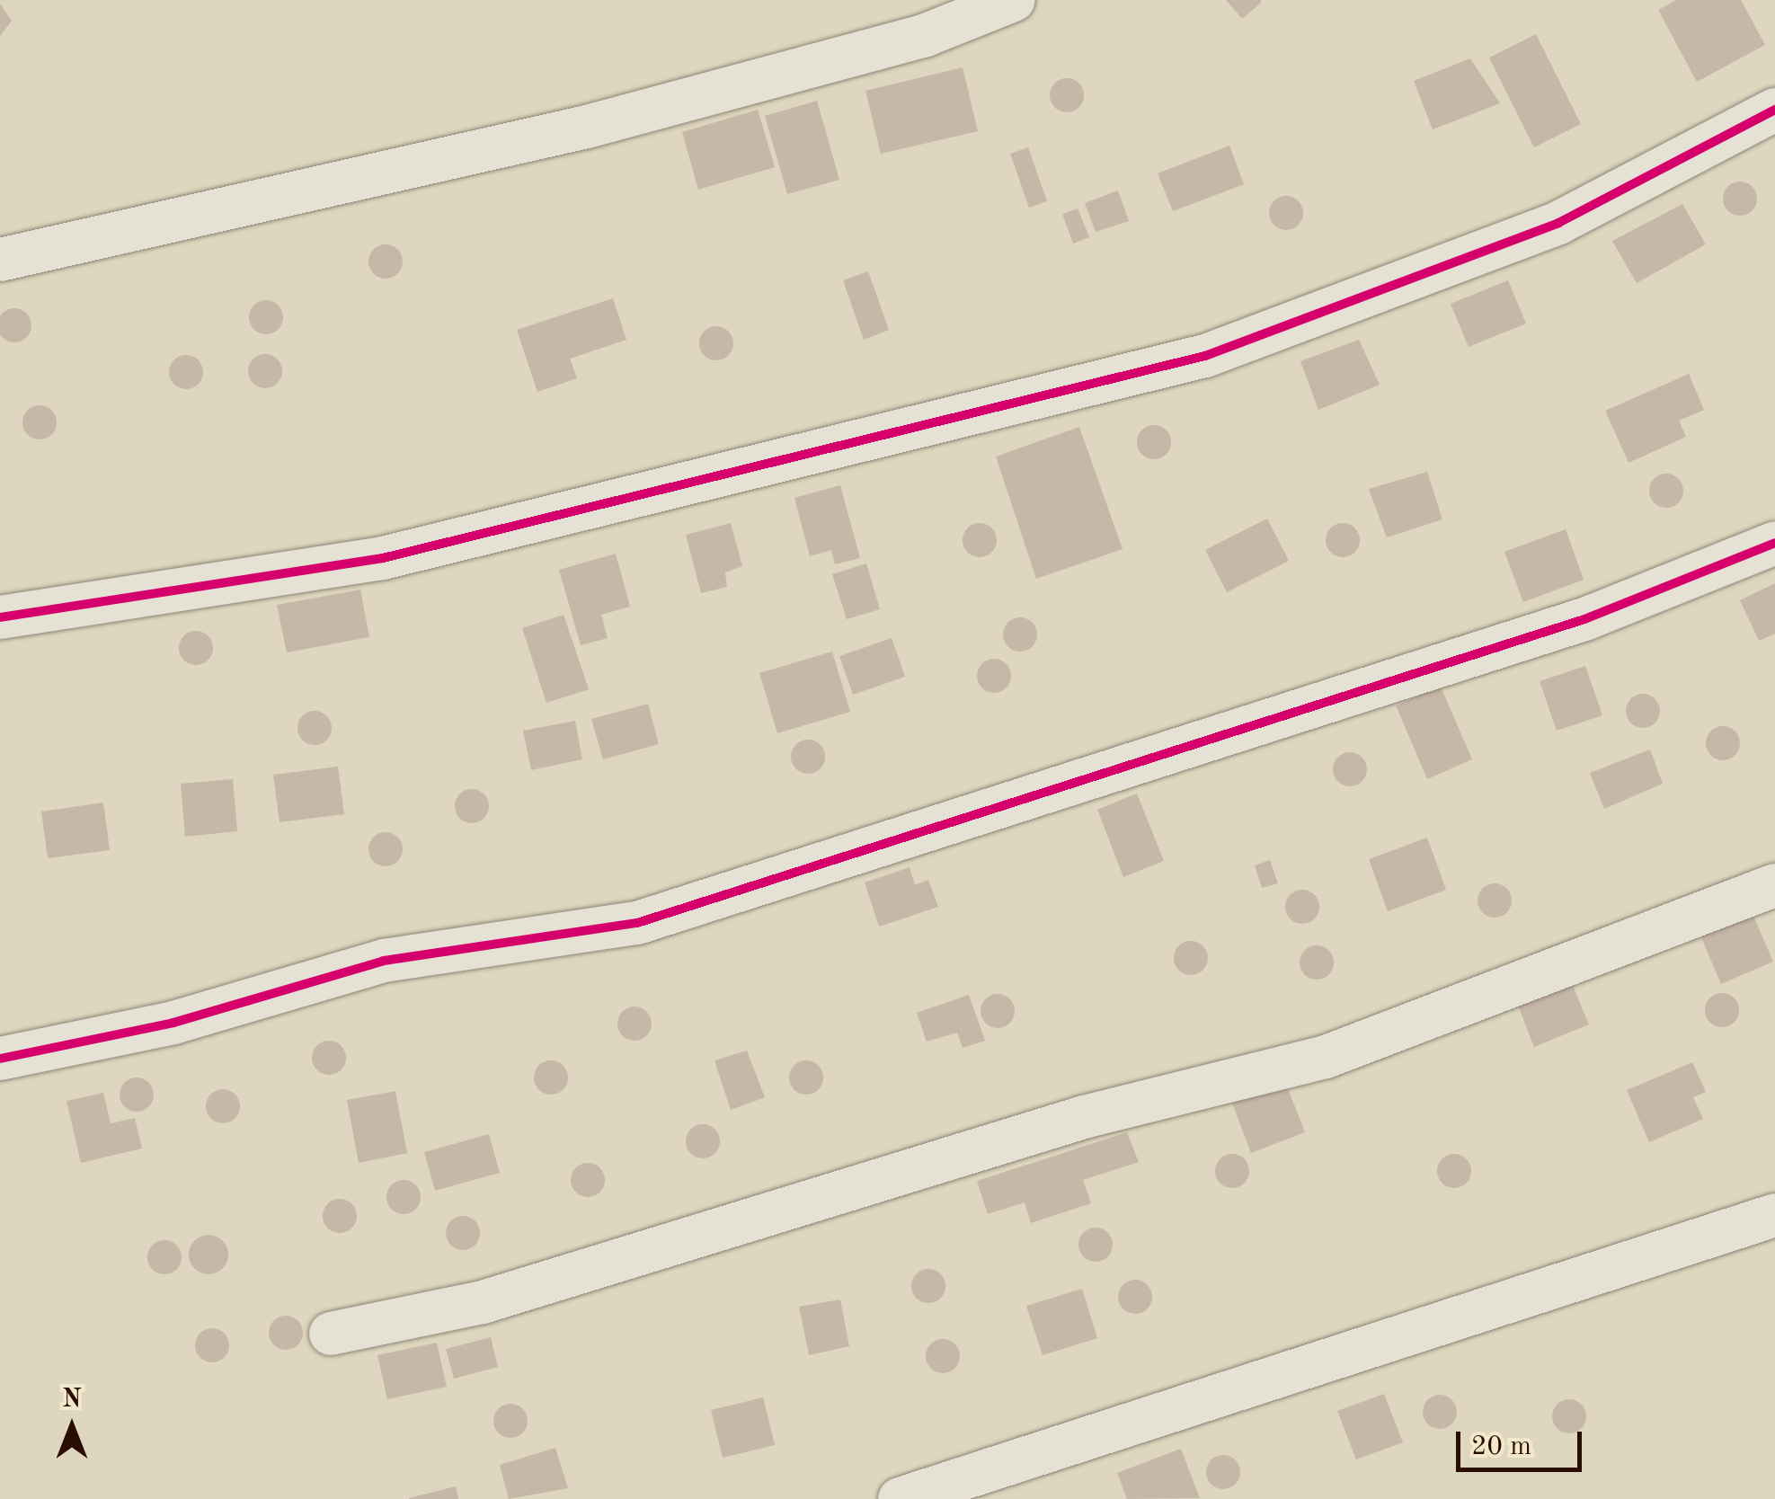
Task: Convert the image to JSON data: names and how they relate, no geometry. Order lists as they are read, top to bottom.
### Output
{
  "scale_bar": "20 m",
  "north": "top"
}
